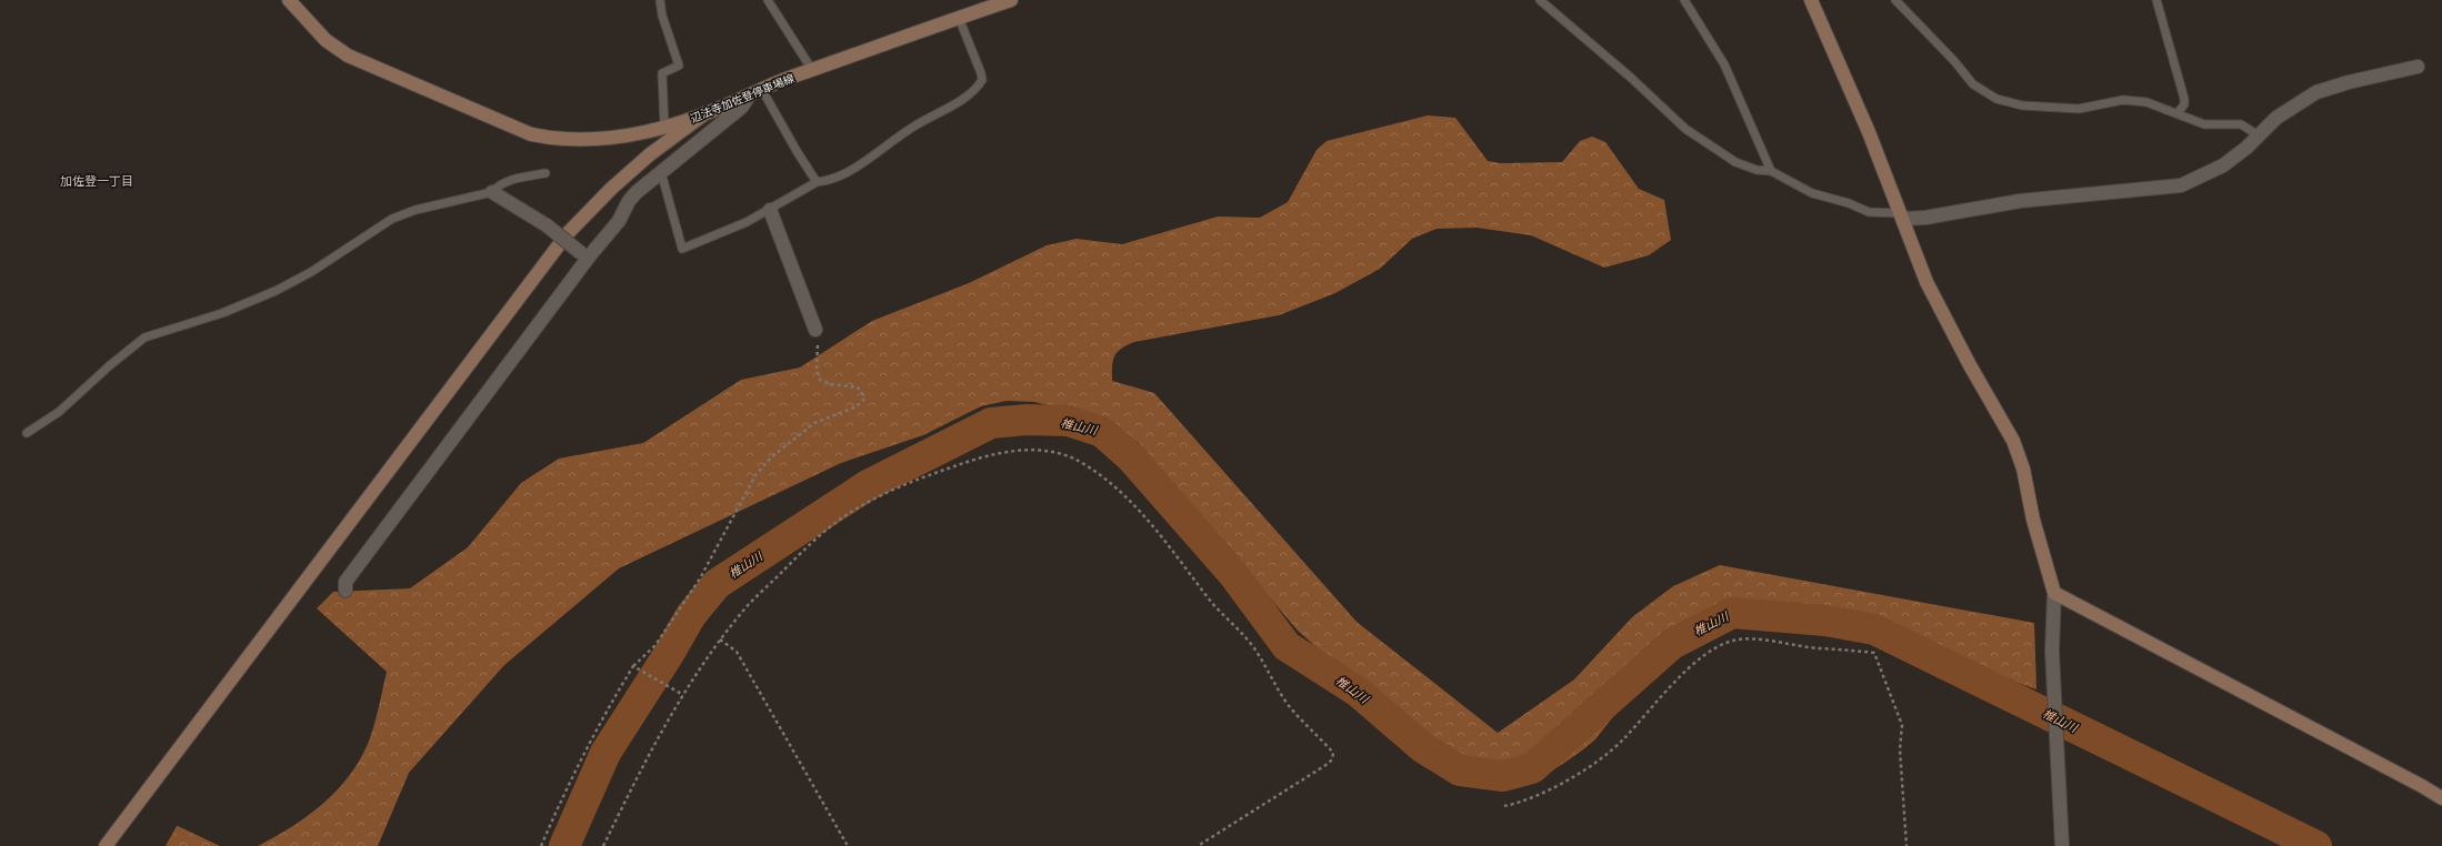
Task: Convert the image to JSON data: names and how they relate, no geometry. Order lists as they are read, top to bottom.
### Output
{
  "streets": {
    "street": ["辺法寺加佐登停車場線"]
  },
  "districts": ["加佐登一丁目"],
  "water": ["椎山川"]
}
